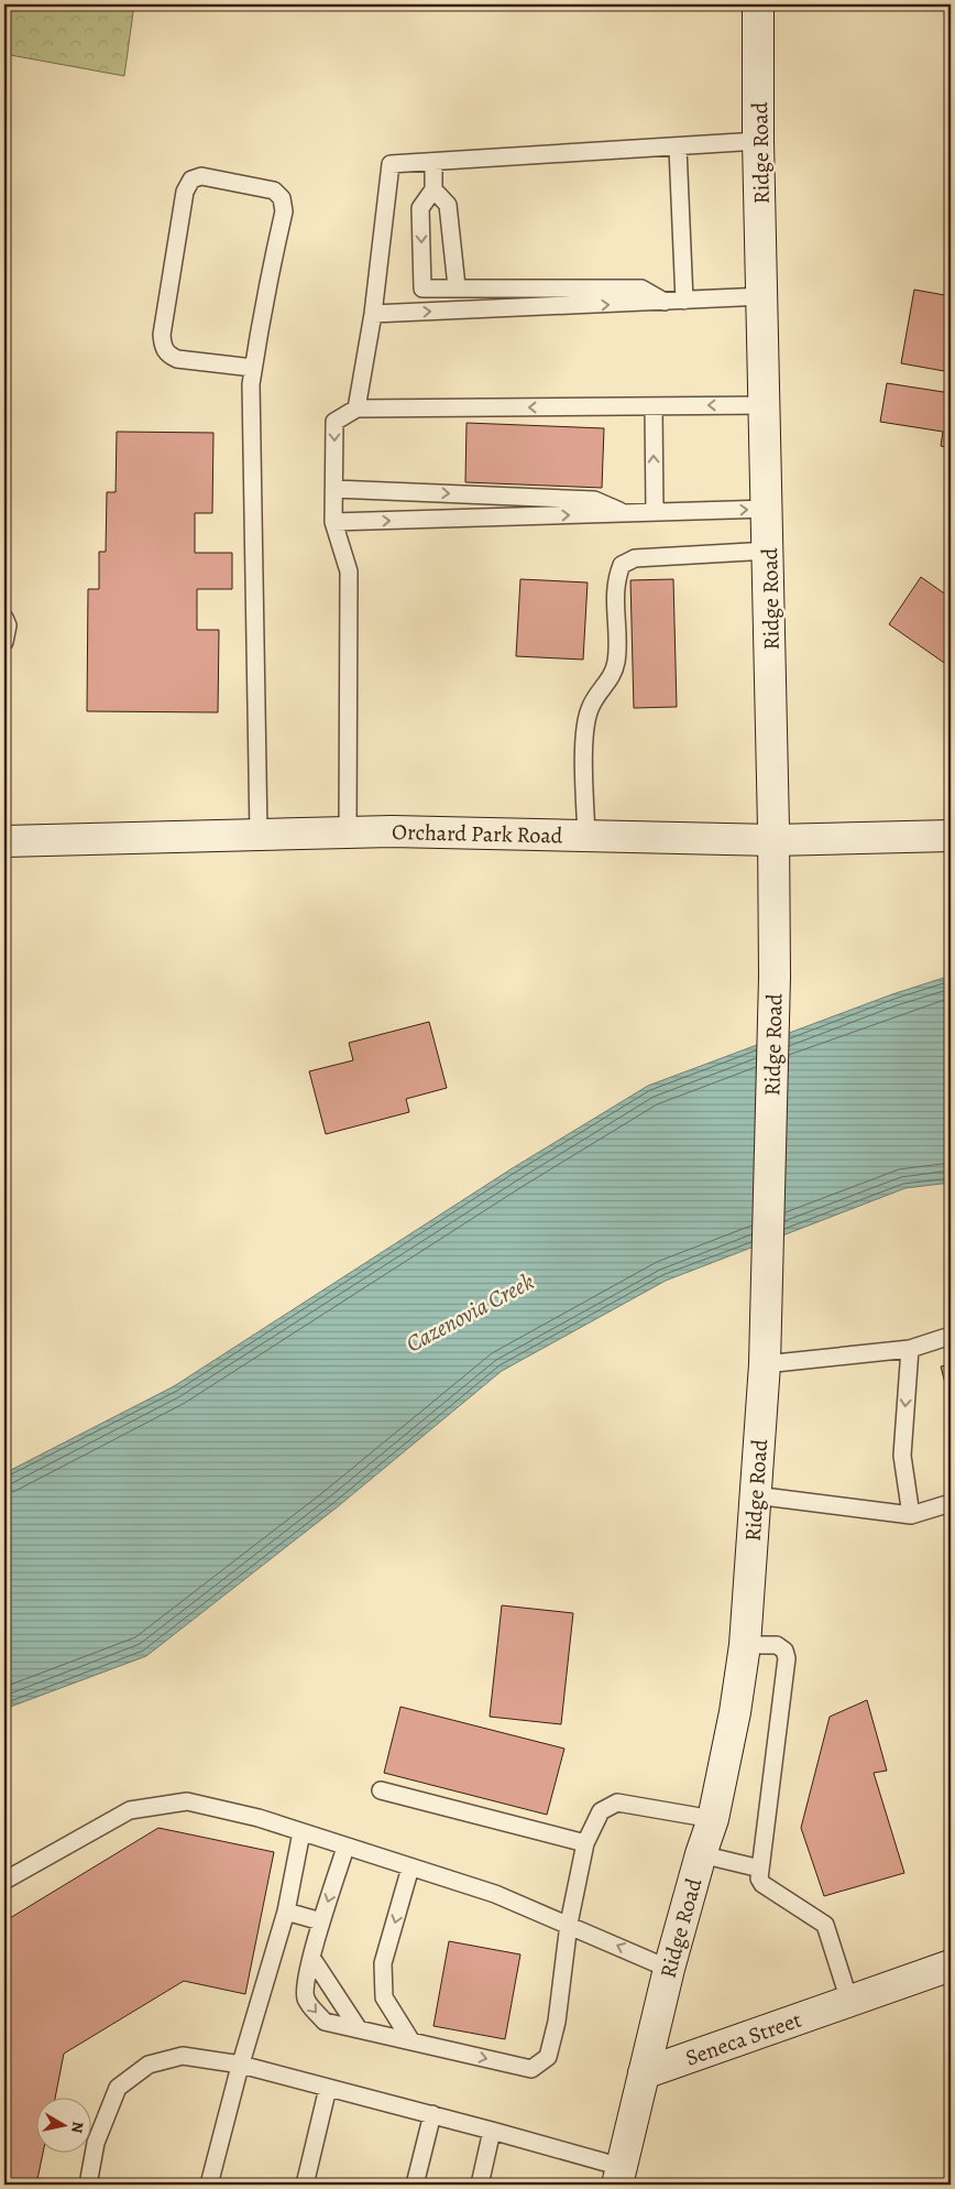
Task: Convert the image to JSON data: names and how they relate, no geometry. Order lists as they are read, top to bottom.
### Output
{
  "streets": {
    "street": ["Ridge Road", "Orchard Park Road", "Seneca Street"]
  },
  "crossings": [
    ["Ridge Road", "Orchard Park Road"],
    ["Ridge Road", "Seneca Street"]
  ],
  "water": ["Cazenovia Creek"],
  "north": "right"
}
